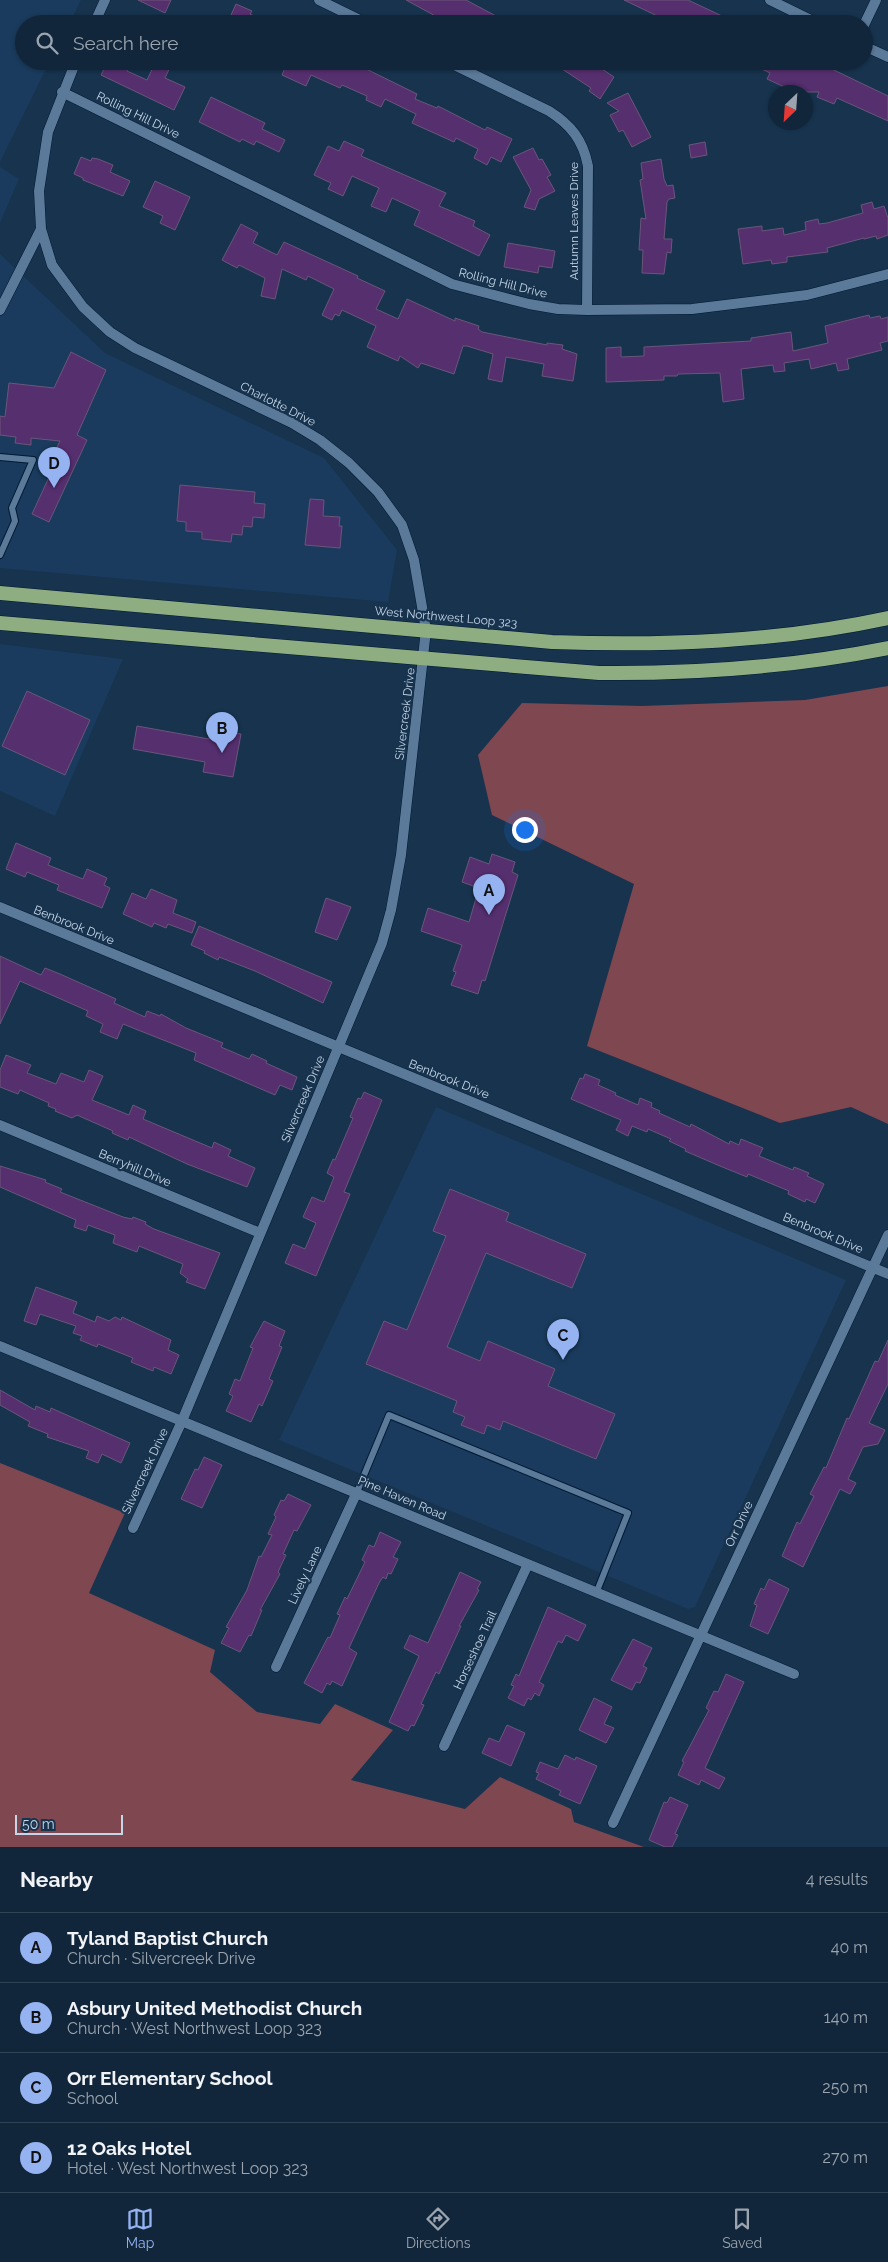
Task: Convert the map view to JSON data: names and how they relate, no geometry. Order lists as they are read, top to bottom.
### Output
{
  "streets": {
    "highway": ["West Northwest Loop 323"],
    "street": [
      "Rolling Hill Drive",
      "Autumn Leaves Drive",
      "Charlotte Drive",
      "Silvercreek Drive",
      "Benbrook Drive",
      "Berryhill Drive",
      "Pine Haven Road",
      "Orr Drive",
      "Lively Lane",
      "Horseshoe Trail"
    ]
  },
  "crossings": [
    ["Rolling Hill Drive", "Autumn Leaves Drive"],
    ["Rolling Hill Drive", "Charlotte Drive"],
    ["Charlotte Drive", "West Northwest Loop 323"],
    ["Charlotte Drive", "Silvercreek Drive"],
    ["Silvercreek Drive", "Benbrook Drive"],
    ["Silvercreek Drive", "Berryhill Drive"],
    ["Silvercreek Drive", "Pine Haven Road"],
    ["Benbrook Drive", "Orr Drive"],
    ["Pine Haven Road", "Orr Drive"],
    ["Pine Haven Road", "Lively Lane"],
    ["Pine Haven Road", "Horseshoe Trail"]
  ],
  "scale_bar": "50 m",
  "north": "bottom left",
  "page": {
    "search": "Search here",
    "pins": [
      "D",
      "B",
      "A",
      "C"
    ],
    "scale": "50 m",
    "heading": ["Nearby", "4 results"],
    "list": [
      {
        "mark": "A",
        "name": "Tyland Baptist Church",
        "note": "Church · Silvercreek Drive",
        "value": "40 m"
      },
      {
        "mark": "B",
        "name": "Asbury United Methodist Church",
        "note": "Church · West Northwest Loop 323",
        "value": "140 m"
      },
      {
        "mark": "C",
        "name": "Orr Elementary School",
        "note": "School",
        "value": "250 m"
      },
      {
        "mark": "D",
        "name": "12 Oaks Hotel",
        "note": "Hotel · West Northwest Loop 323",
        "value": "270 m"
      }
    ],
    "nav": ["Map", "Directions", "Saved"]
  }
}
